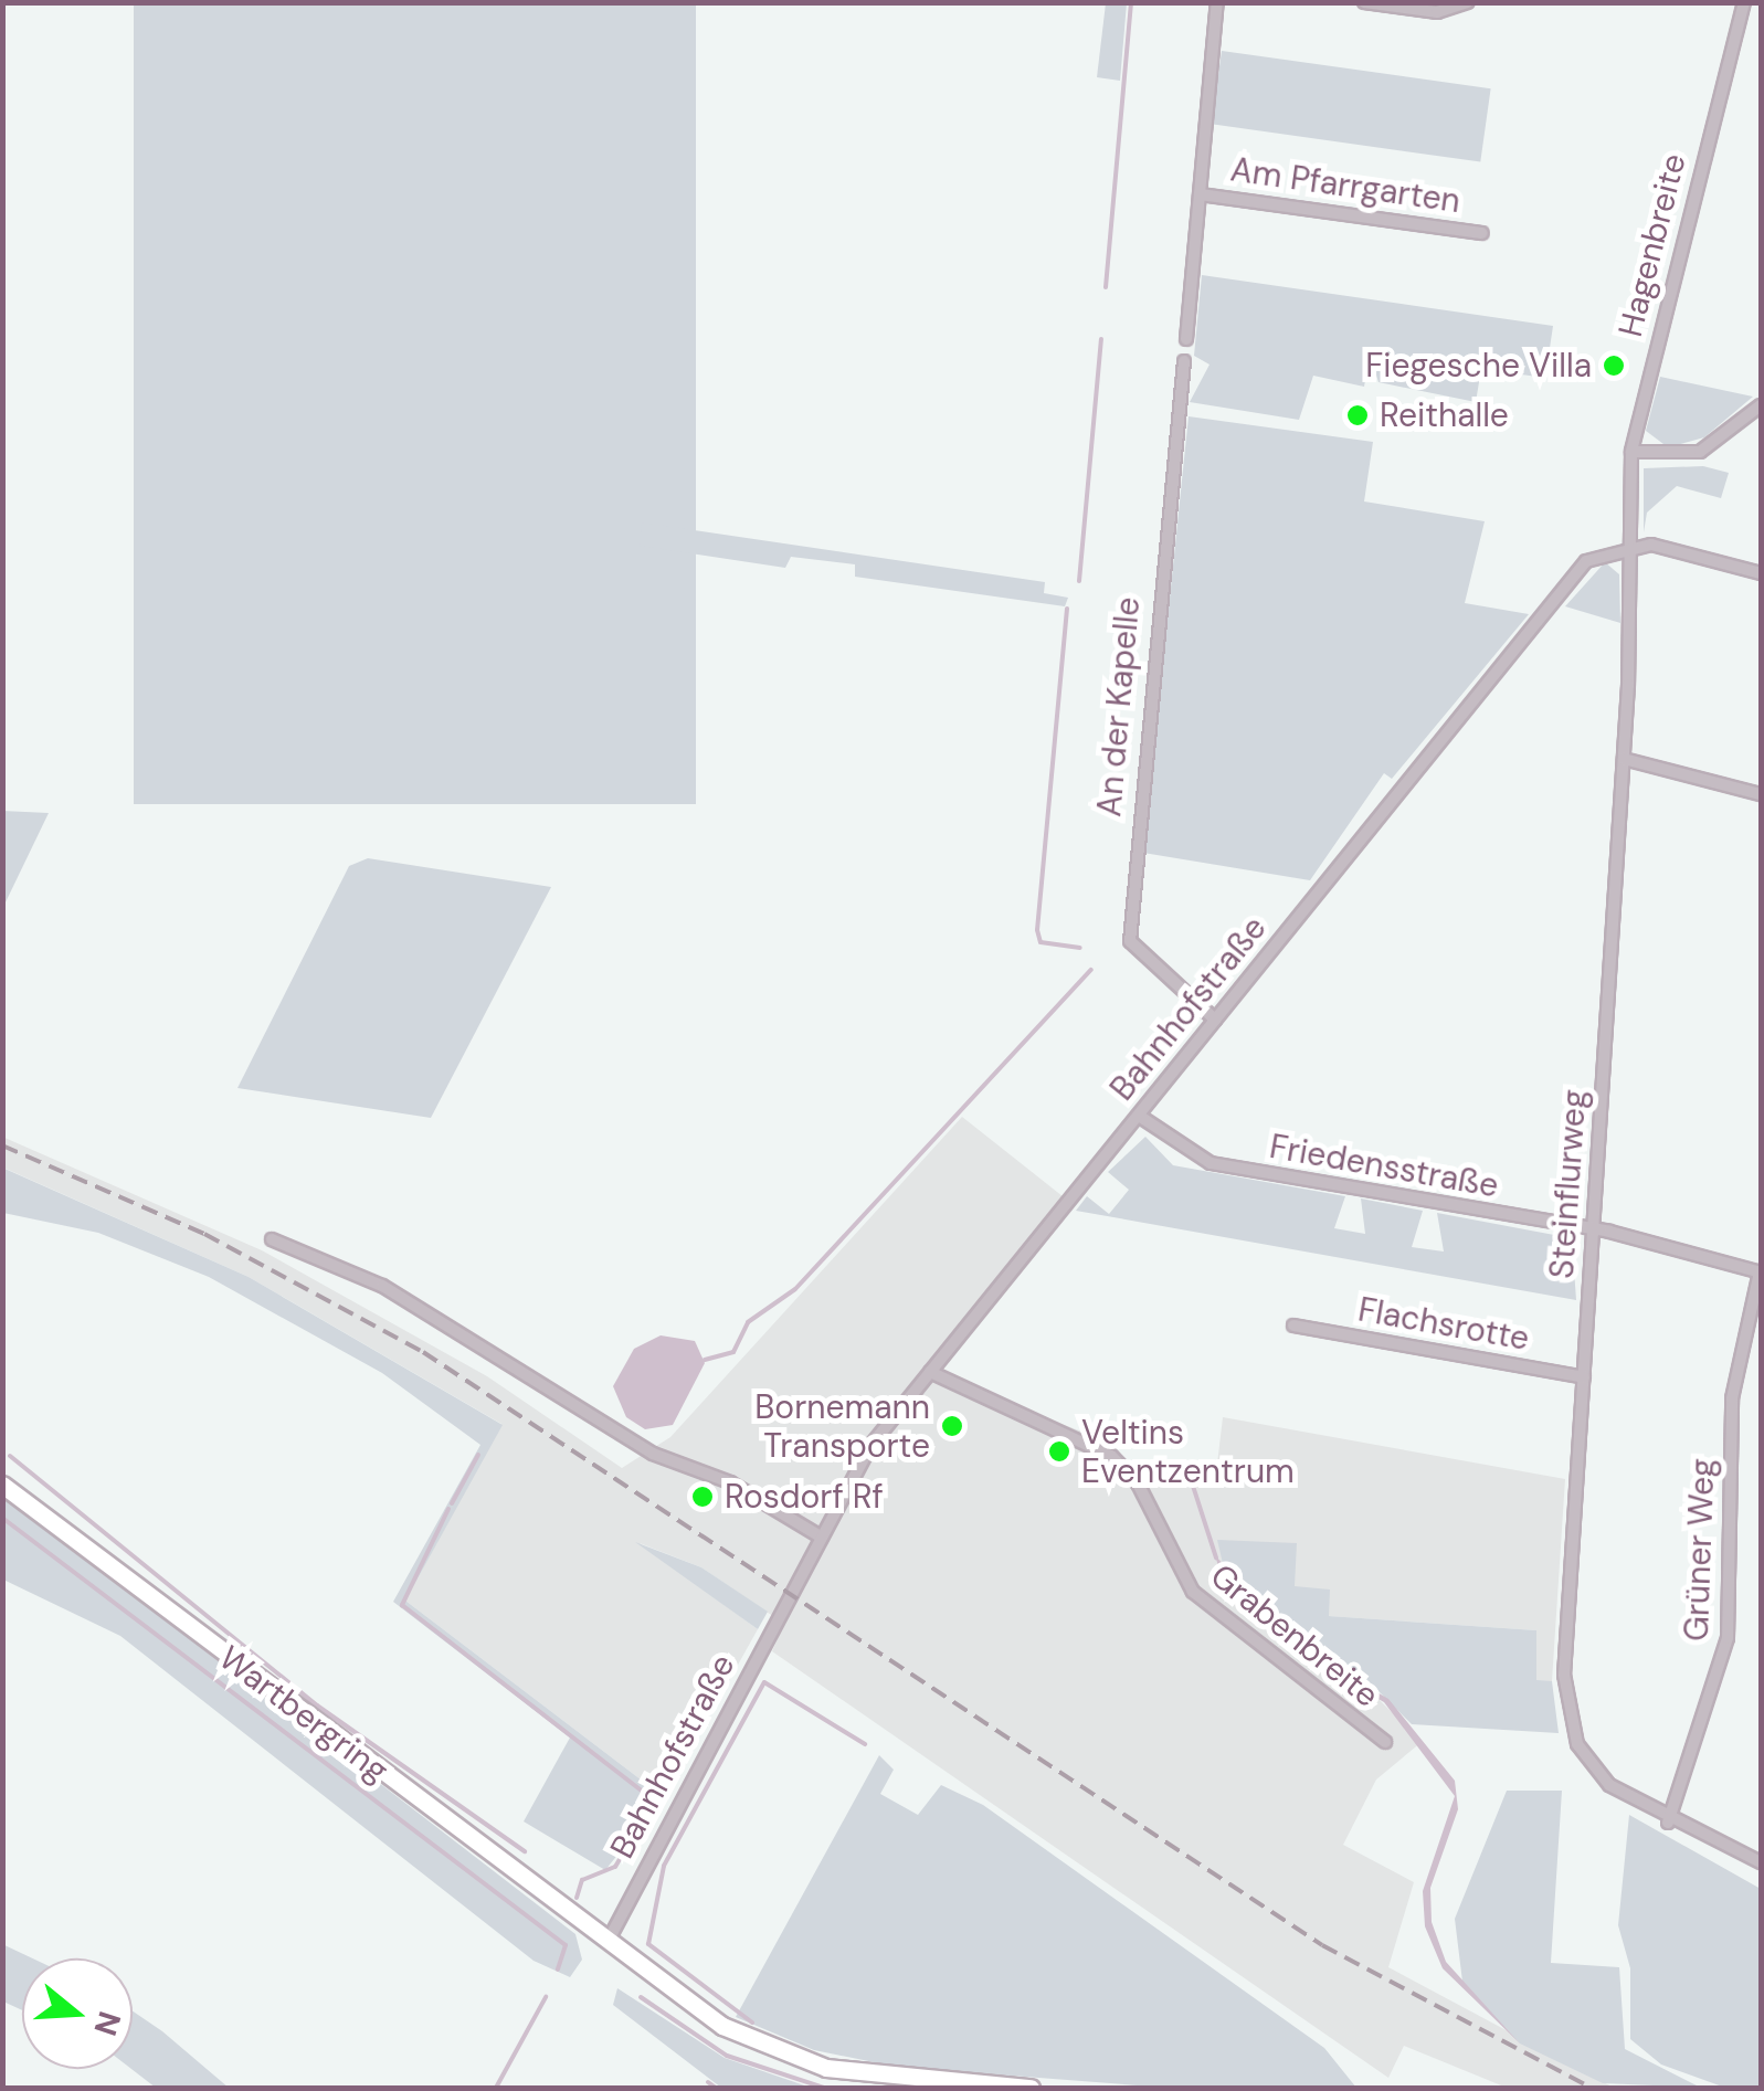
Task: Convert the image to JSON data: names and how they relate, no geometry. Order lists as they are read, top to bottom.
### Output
{
  "streets": {
    "main road": ["Wartbergring"],
    "street": [
      "Am Pfarrgarten",
      "Hagenbreite",
      "An der Kapelle",
      "Bahnhofstraße",
      "Friedensstraße",
      "Steinflurweg",
      "Flachsrotte",
      "Grüner Weg",
      "Grabenbreite"
    ]
  },
  "crossings": [
    ["Hagenbreite", "Steinflurweg"],
    ["An der Kapelle", "Bahnhofstraße"],
    ["Bahnhofstraße", "Friedensstraße"],
    ["Bahnhofstraße", "Steinflurweg"],
    ["Bahnhofstraße", "Grabenbreite"],
    ["Bahnhofstraße", "Wartbergring"],
    ["Friedensstraße", "Steinflurweg"],
    ["Friedensstraße", "Grüner Weg"],
    ["Steinflurweg", "Flachsrotte"],
    ["Steinflurweg", "Grüner Weg"]
  ],
  "places": [
    "Fiegesche Villa",
    "Reithalle",
    "Bornemann Transporte",
    "Veltins Eventzentrum",
    "Rosdorf Rf"
  ],
  "north": "right"
}
